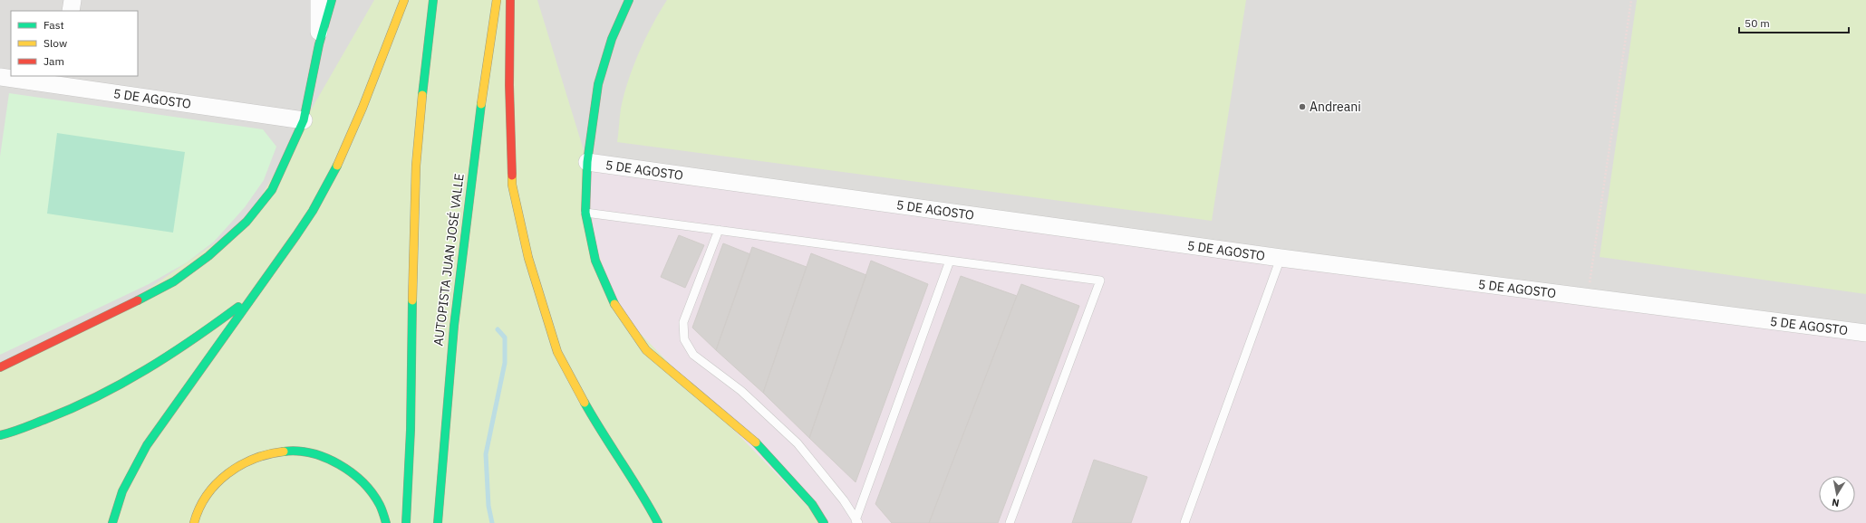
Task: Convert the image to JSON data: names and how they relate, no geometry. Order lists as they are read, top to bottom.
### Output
{
  "streets": {
    "main road": ["AUTOPISTA JUAN JOSÉ VALLE"],
    "street": ["5 DE AGOSTO"]
  },
  "places": ["Andreani"],
  "legend": ["Fast", "Slow", "Jam"],
  "scale_bar": "50 m",
  "north": "bottom"
}
